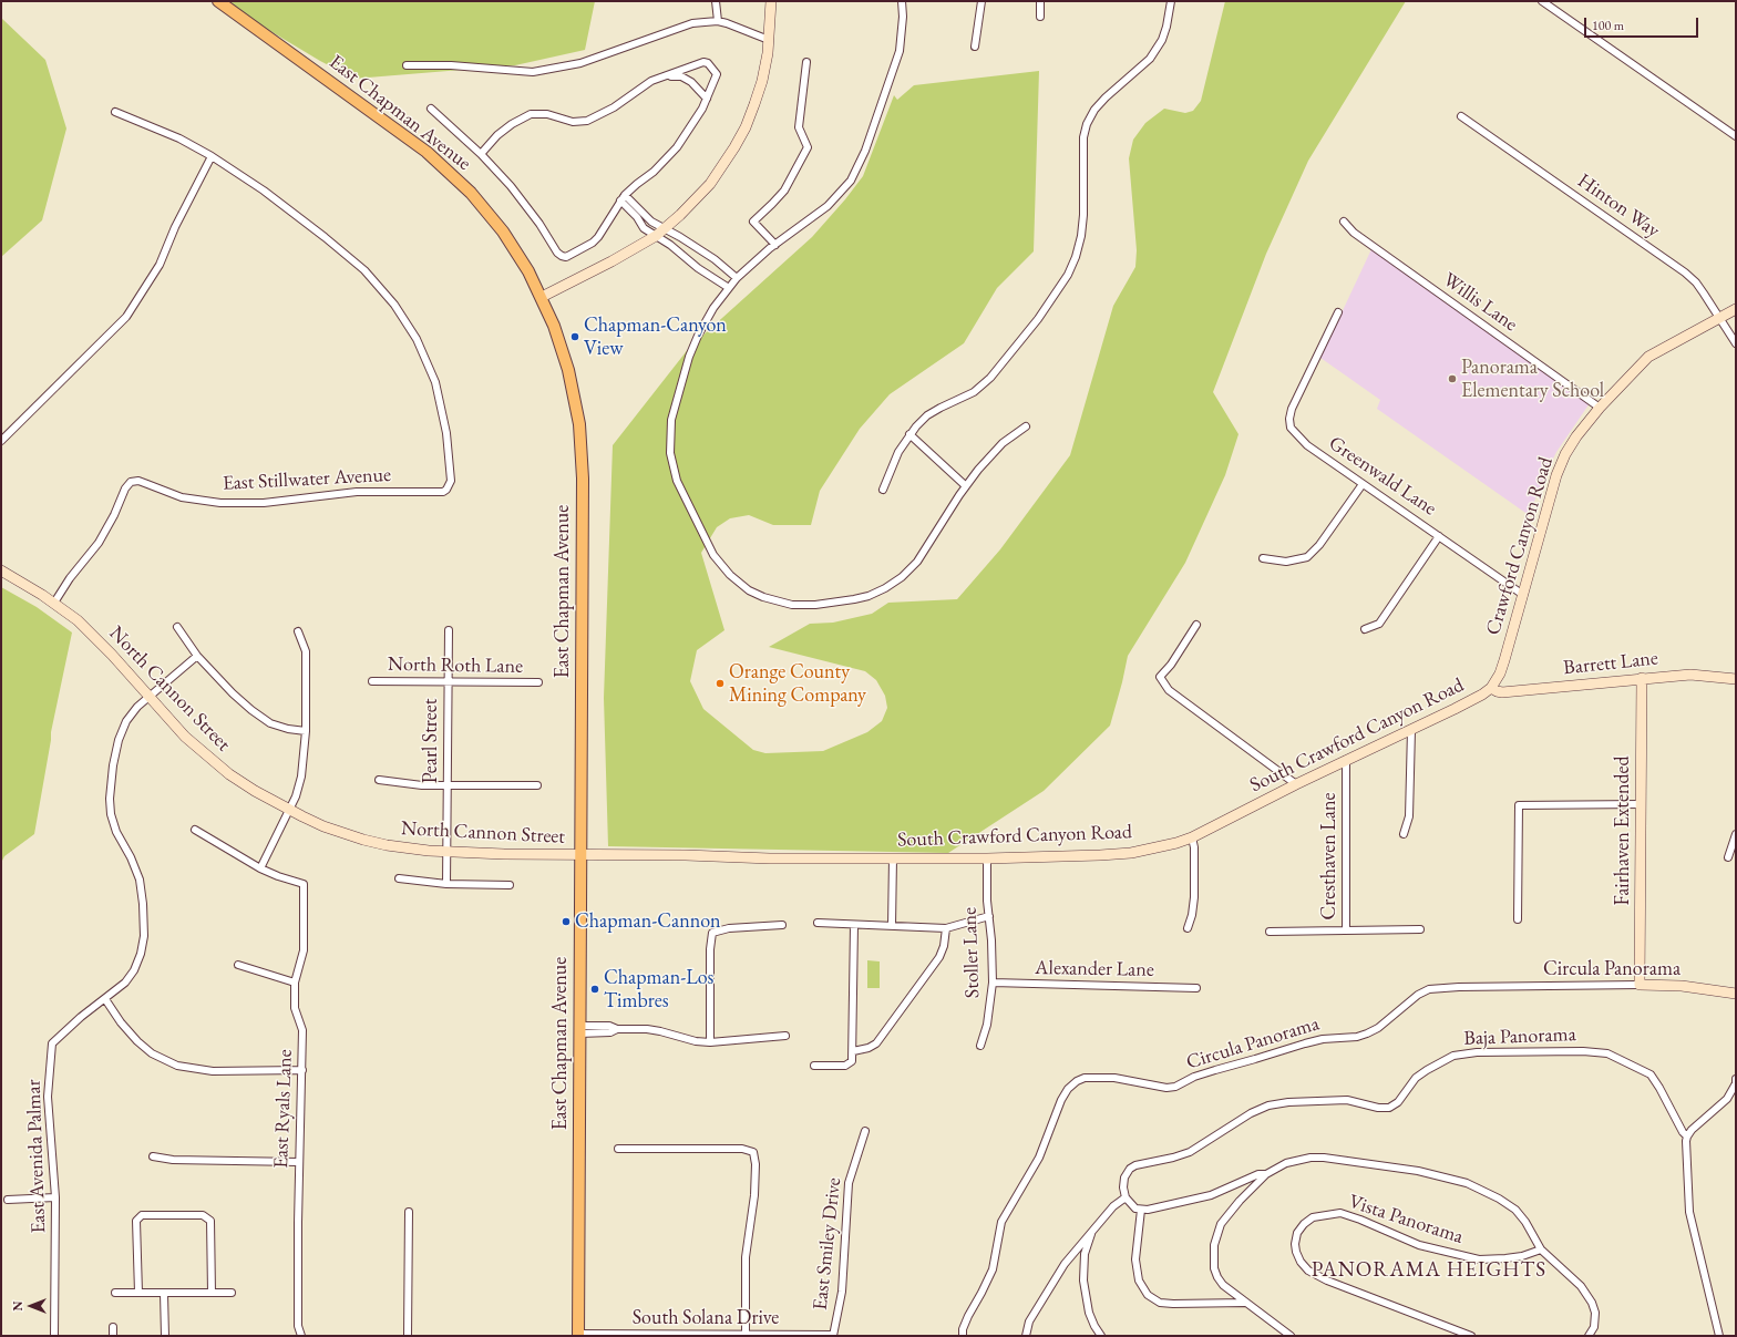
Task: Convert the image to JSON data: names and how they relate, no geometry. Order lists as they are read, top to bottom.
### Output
{
  "streets": {
    "main road": [
      "East Chapman Avenue",
      "Crawford Canyon Road",
      "Barrett Lane",
      "North Cannon Street",
      "South Crawford Canyon Road",
      "Fairhaven Extended",
      "Circula Panorama"
    ],
    "street": [
      "Hinton Way",
      "Willis Lane",
      "Greenwald Lane",
      "East Stillwater Avenue",
      "North Roth Lane",
      "Pearl Street",
      "Cresthaven Lane",
      "Stoller Lane",
      "Alexander Lane",
      "Baja Panorama",
      "East Ryals Lane",
      "East Avenida Palmar",
      "Vista Panorama",
      "East Smiley Drive",
      "South Solana Drive"
    ]
  },
  "crossings": [
    ["East Chapman Avenue", "North Cannon Street"],
    ["East Chapman Avenue", "South Crawford Canyon Road"],
    ["East Chapman Avenue", "South Solana Drive"],
    ["Hinton Way", "Crawford Canyon Road"],
    ["Willis Lane", "Crawford Canyon Road"],
    ["Greenwald Lane", "Crawford Canyon Road"],
    ["East Stillwater Avenue", "North Cannon Street"],
    ["Crawford Canyon Road", "Barrett Lane"],
    ["Crawford Canyon Road", "South Crawford Canyon Road"],
    ["Barrett Lane", "South Crawford Canyon Road"],
    ["Barrett Lane", "Fairhaven Extended"],
    ["North Roth Lane", "Pearl Street"],
    ["North Cannon Street", "South Crawford Canyon Road"],
    ["North Cannon Street", "Pearl Street"],
    ["North Cannon Street", "East Avenida Palmar"],
    ["South Crawford Canyon Road", "Cresthaven Lane"],
    ["South Crawford Canyon Road", "Stoller Lane"],
    ["Fairhaven Extended", "Circula Panorama"],
    ["Stoller Lane", "Alexander Lane"],
    ["East Smiley Drive", "South Solana Drive"]
  ],
  "districts": ["PANORAMA HEIGHTS"],
  "places": [
    "Chapman-Canyon View",
    "Panorama Elementary School",
    "Orange County Mining Company",
    "Chapman-Cannon",
    "Chapman-Los Timbres"
  ],
  "scale_bar": "100 m",
  "north": "left"
}
